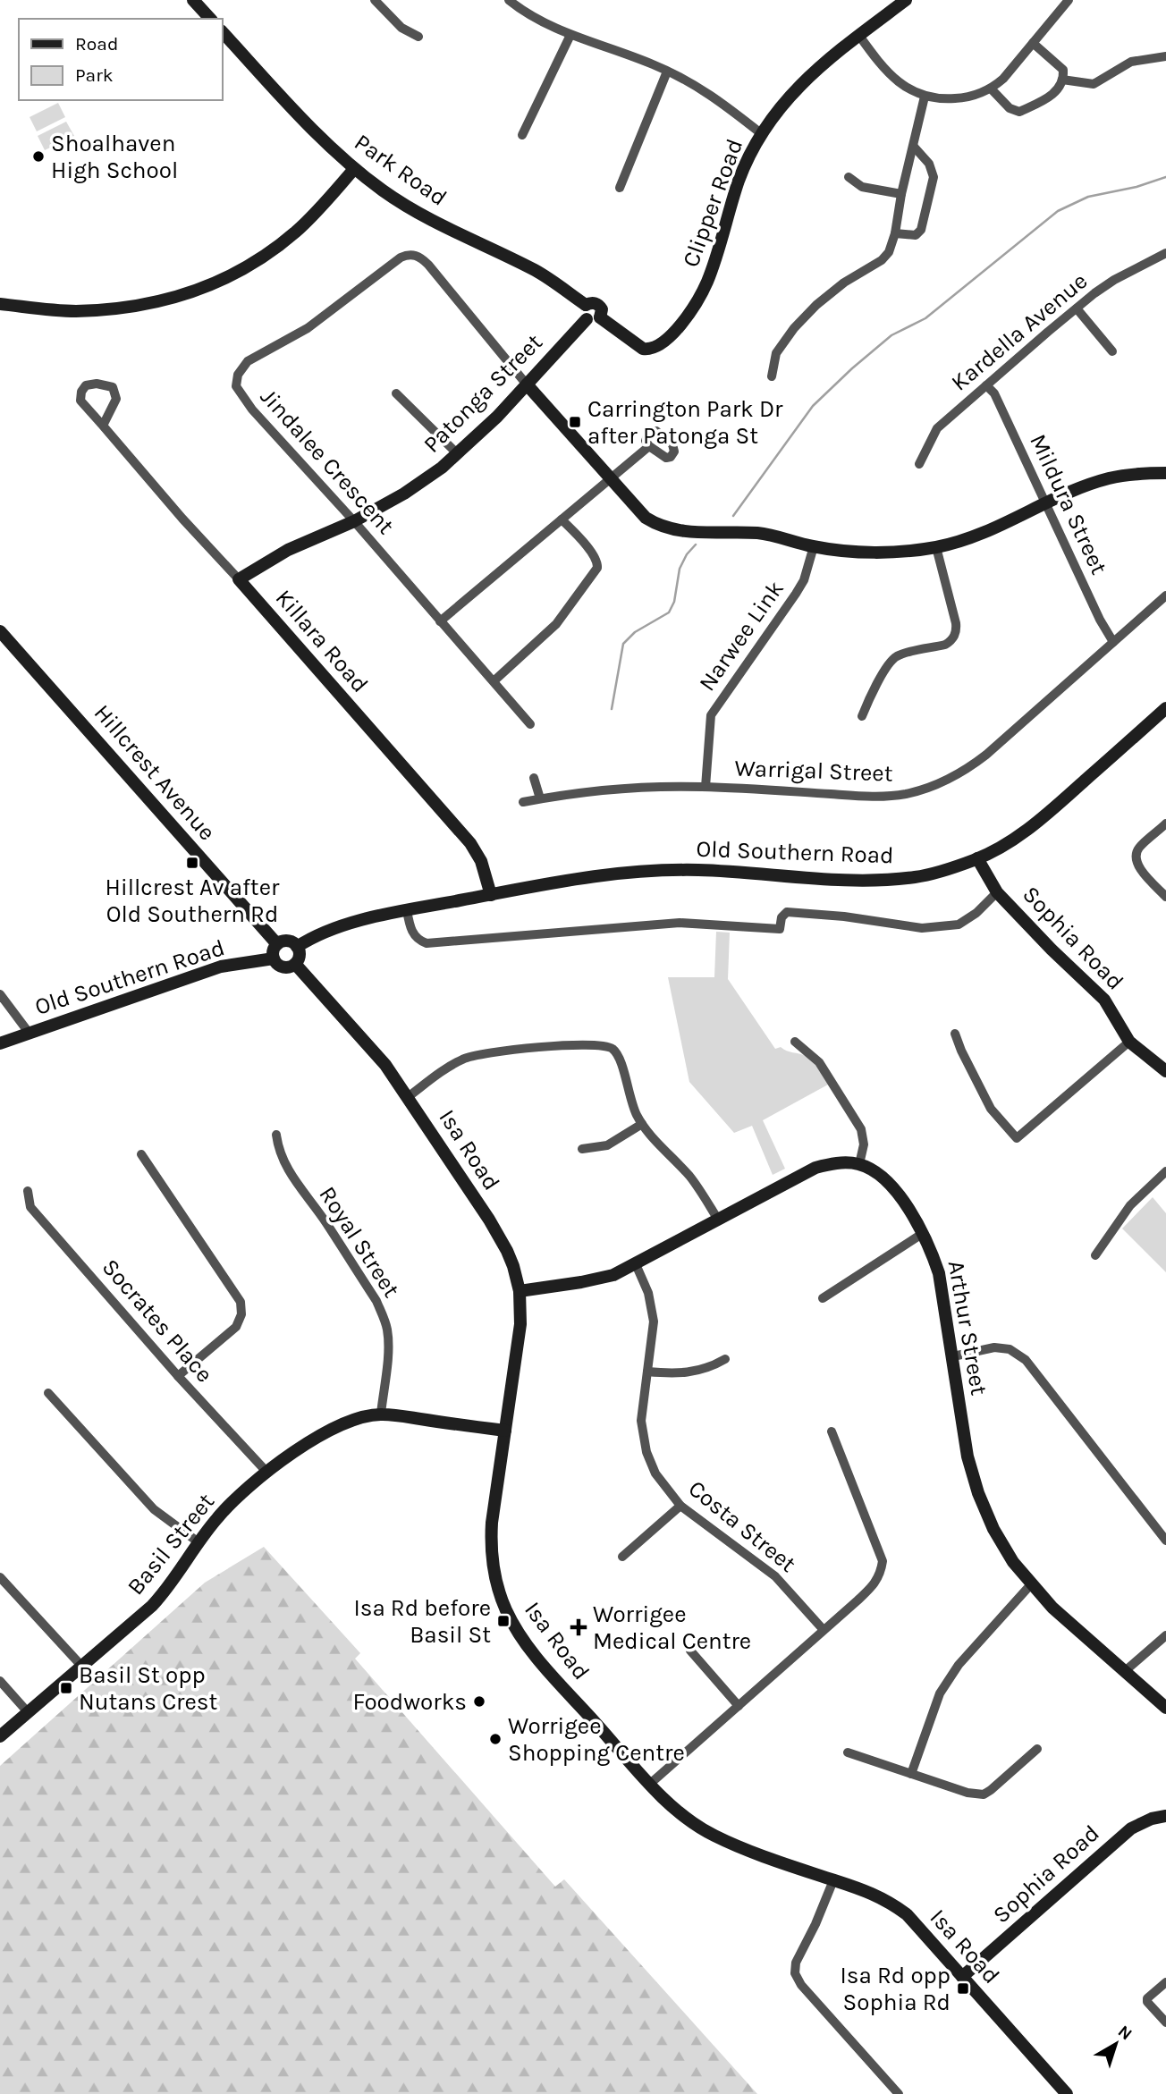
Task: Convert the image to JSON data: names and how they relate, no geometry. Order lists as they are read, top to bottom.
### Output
{
  "streets": {
    "street": [
      "Park Road",
      "Clipper Road",
      "Kardella Avenue",
      "Patonga Street",
      "Jindalee Crescent",
      "Mildura Street",
      "Narwee Link",
      "Killara Road",
      "Warrigal Street",
      "Hillcrest Avenue",
      "Old Southern Road",
      "Sophia Road",
      "Isa Road",
      "Royal Street",
      "Socrates Place",
      "Arthur Street",
      "Costa Street",
      "Basil Street"
    ]
  },
  "crossings": [
    ["Park Road", "Clipper Road"],
    ["Park Road", "Patonga Street"],
    ["Clipper Road", "Patonga Street"],
    ["Kardella Avenue", "Mildura Street"],
    ["Patonga Street", "Jindalee Crescent"],
    ["Patonga Street", "Killara Road"],
    ["Mildura Street", "Warrigal Street"],
    ["Narwee Link", "Warrigal Street"],
    ["Killara Road", "Old Southern Road"],
    ["Hillcrest Avenue", "Old Southern Road"],
    ["Hillcrest Avenue", "Isa Road"],
    ["Old Southern Road", "Sophia Road"],
    ["Old Southern Road", "Isa Road"],
    ["Sophia Road", "Isa Road"],
    ["Isa Road", "Basil Street"],
    ["Royal Street", "Basil Street"],
    ["Socrates Place", "Basil Street"]
  ],
  "places": {
    "other": ["Shoalhaven High School", "Foodworks", "Worrigee Shopping Centre"],
    "transit": [
      "Carrington Park Dr after Patonga St",
      "Hillcrest Av after Old Southern Rd",
      "Isa Rd before Basil St",
      "Basil St opp Nutans Crest",
      "Isa Rd opp Sophia Rd"
    ],
    "health": ["Worrigee Medical Centre"]
  },
  "legend": ["Road", "Park"],
  "north": "top right"
}
